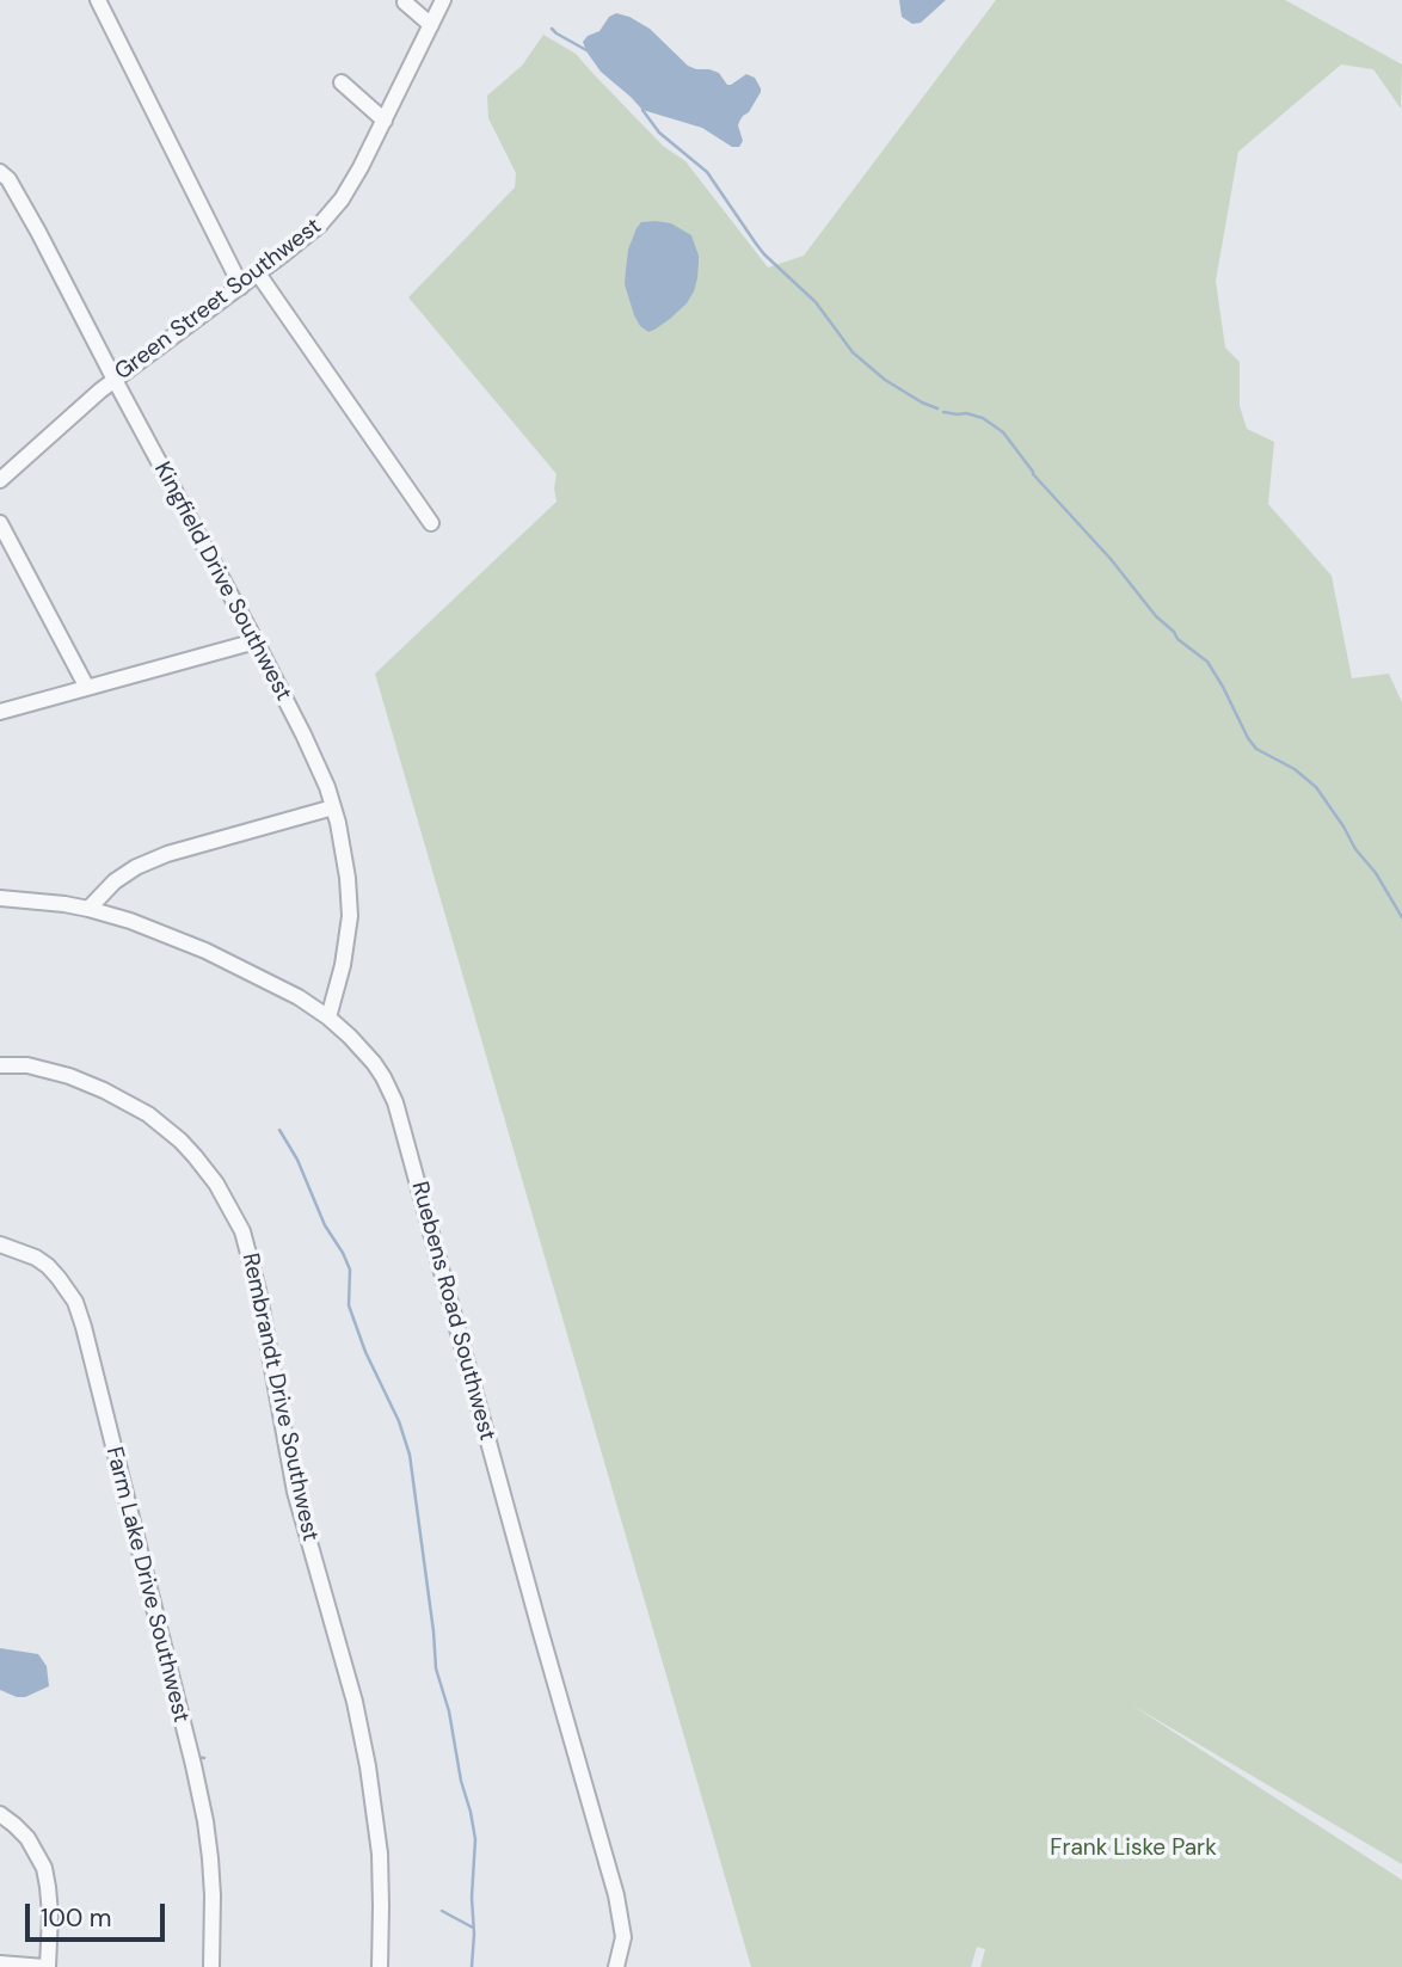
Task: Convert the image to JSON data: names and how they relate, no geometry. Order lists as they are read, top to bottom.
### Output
{
  "streets": {
    "street": [
      "Green Street Southwest",
      "Kingfield Drive Southwest",
      "Ruebens Road Southwest",
      "Rembrandt Drive Southwest",
      "Farm Lake Drive Southwest"
    ]
  },
  "crossings": [
    ["Green Street Southwest", "Kingfield Drive Southwest"],
    ["Kingfield Drive Southwest", "Ruebens Road Southwest"]
  ],
  "parks": ["Frank Liske Park"],
  "scale_bar": "100 m"
}
